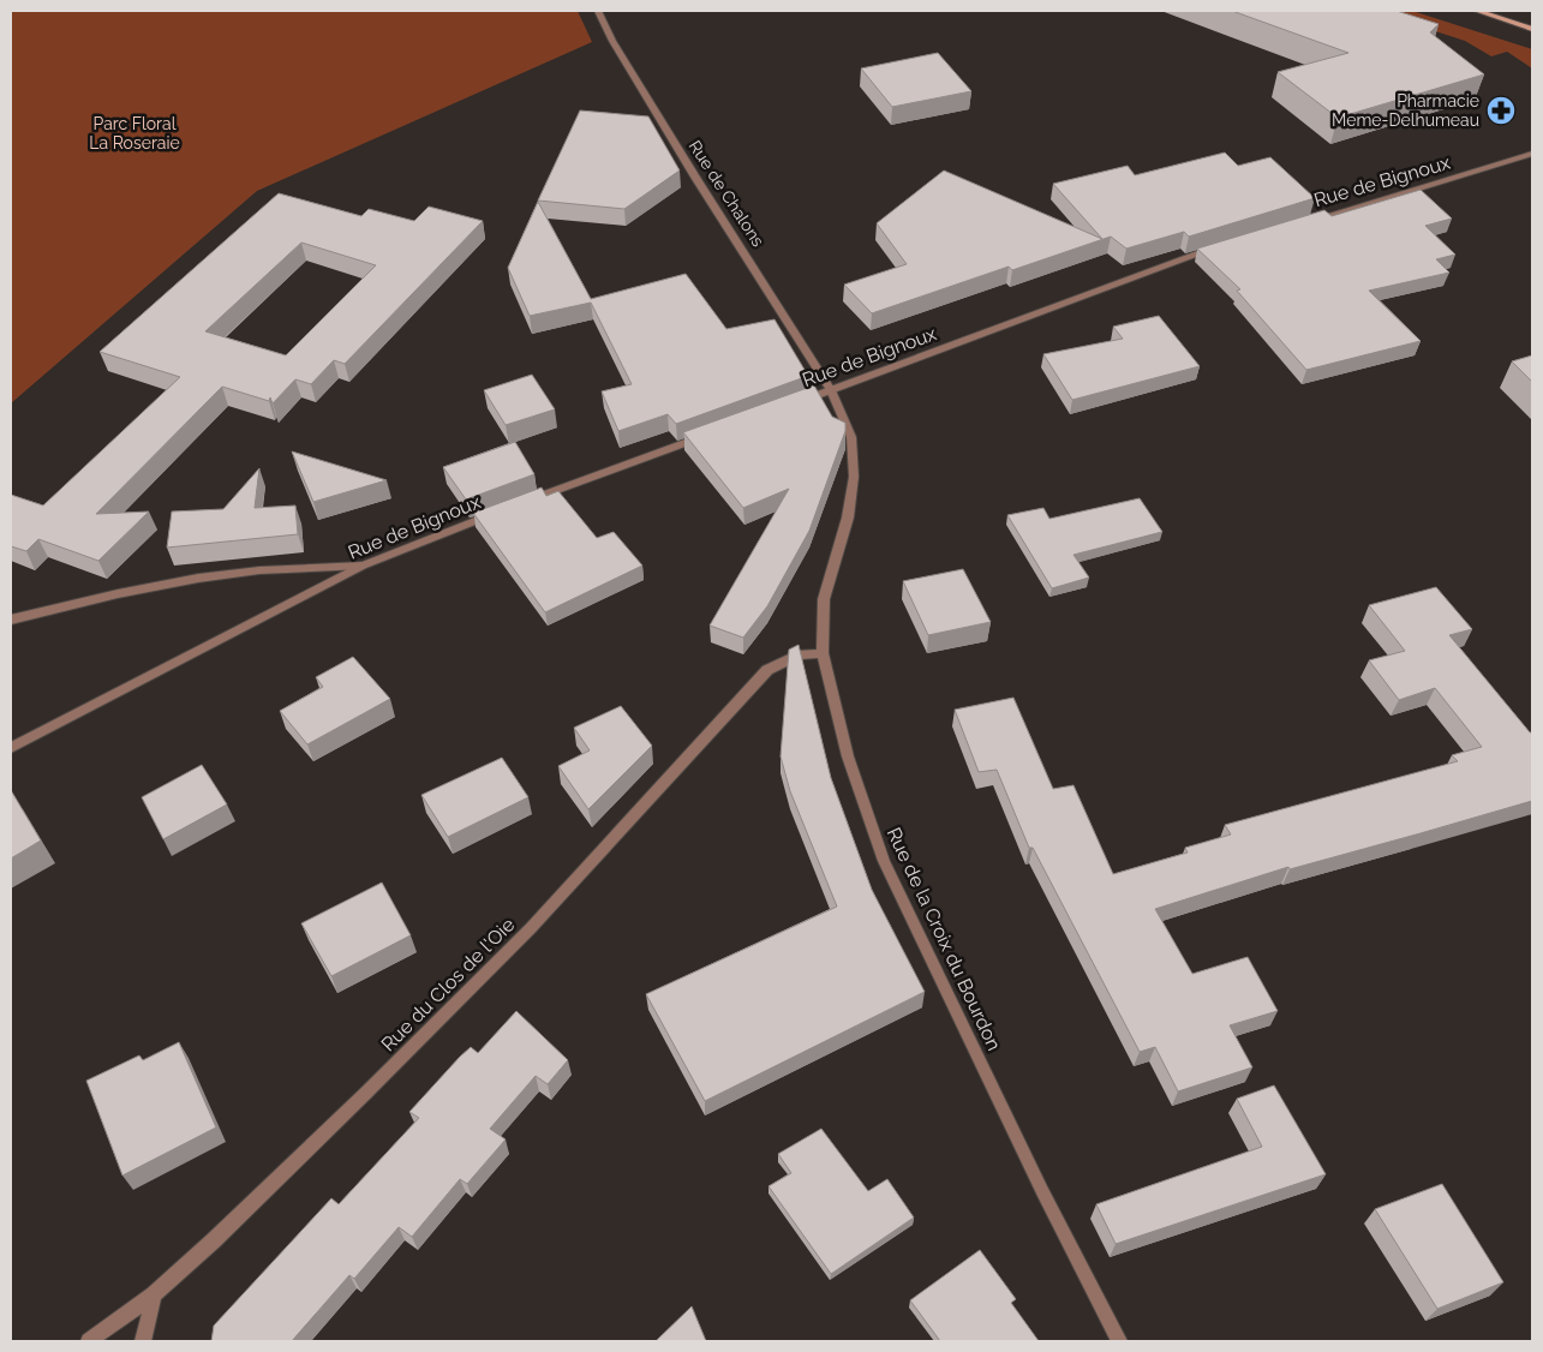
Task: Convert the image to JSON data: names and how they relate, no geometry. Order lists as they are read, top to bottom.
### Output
{
  "streets": {
    "street": [
      "Rue de Bignoux",
      "Rue de Chalons",
      "Rue de la Croix du Bourdon",
      "Rue du Clos de l'Oie"
    ]
  },
  "crossings": [
    ["Rue de Bignoux", "Rue de Chalons"],
    ["Rue de Bignoux", "Rue de la Croix du Bourdon"],
    ["Rue de Chalons", "Rue de la Croix du Bourdon"],
    ["Rue de la Croix du Bourdon", "Rue du Clos de l'Oie"]
  ],
  "parks": ["Parc Floral La Roseraie"],
  "places": {
    "pharmacy": ["Pharmacie Meme-Delhumeau"]
  }
}
